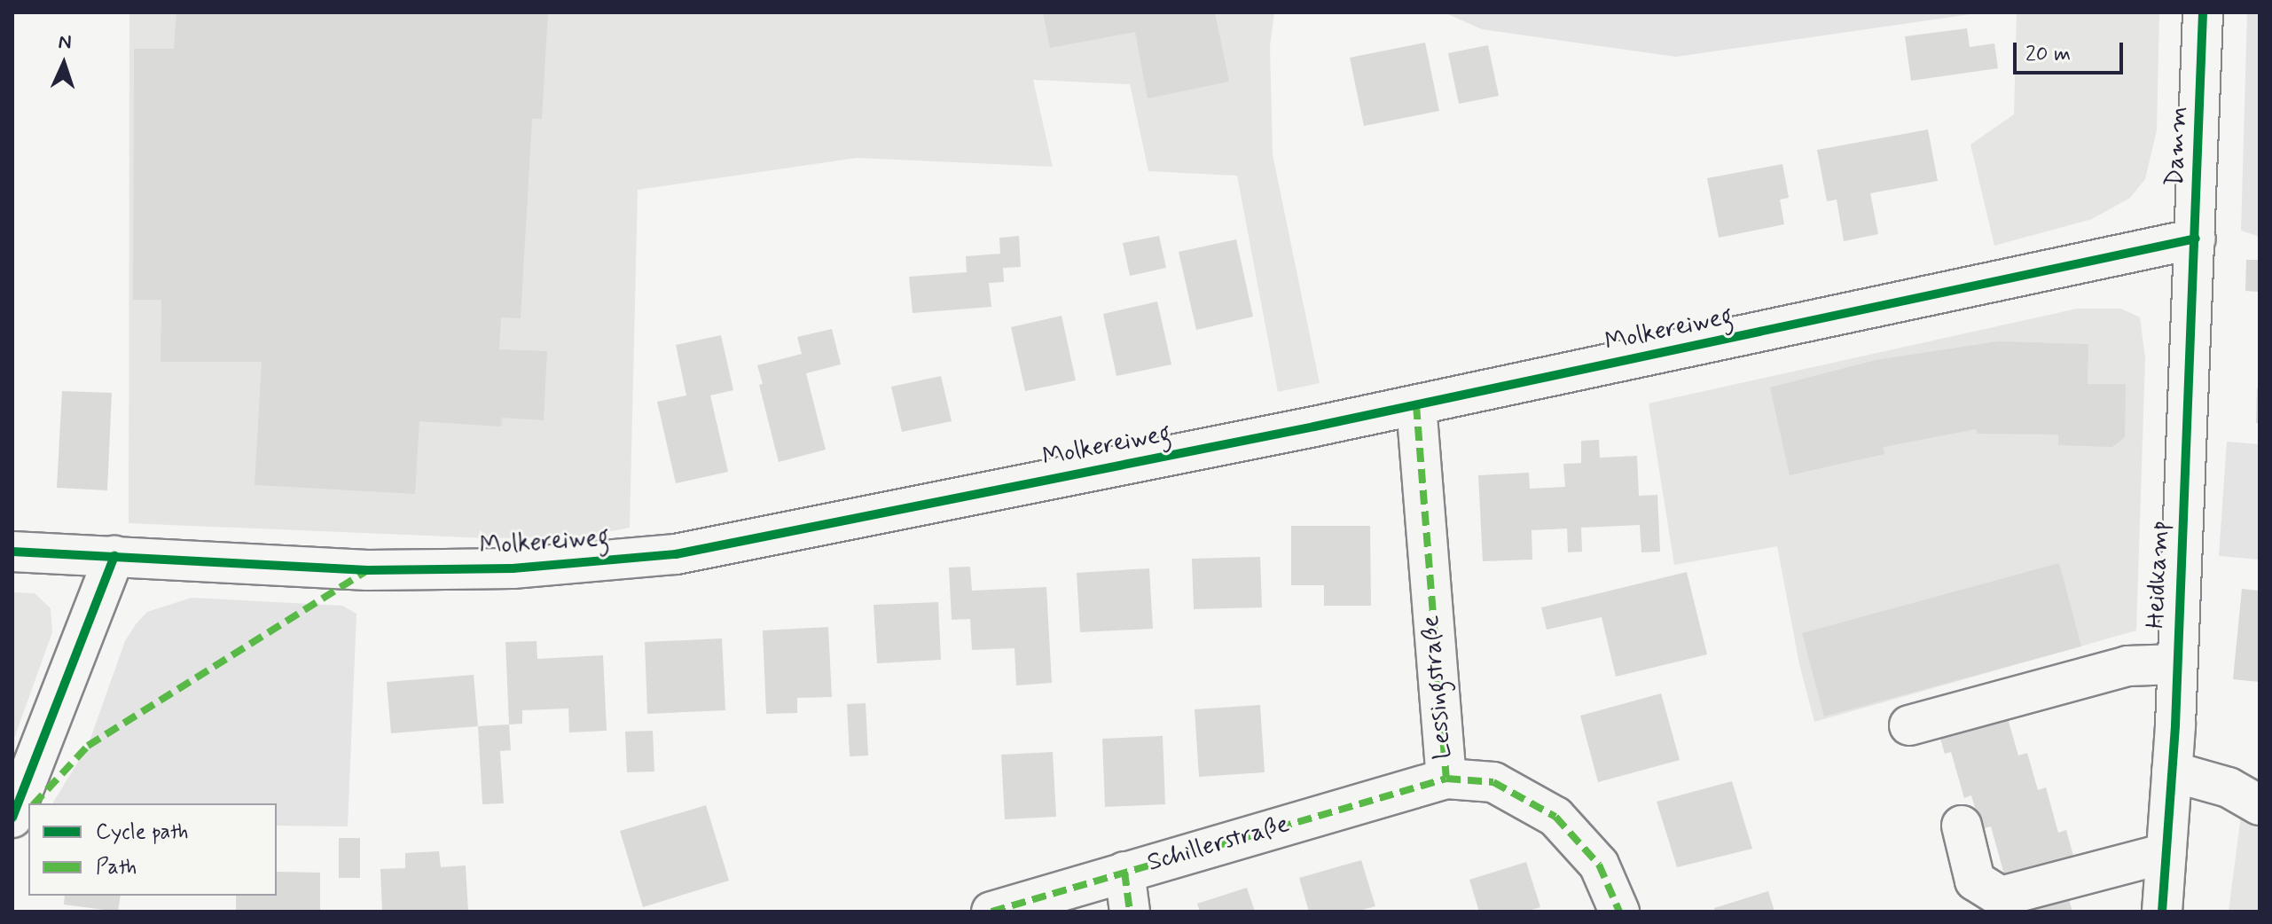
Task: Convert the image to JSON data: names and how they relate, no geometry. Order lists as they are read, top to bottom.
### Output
{
  "streets": {
    "main road": [
      "Damm",
      "Molkereiweg",
      "Heidkamp",
      "Lessingstraße",
      "Schillerstraße"
    ]
  },
  "crossings": [
    ["Damm", "Molkereiweg"],
    ["Damm", "Heidkamp"],
    ["Molkereiweg", "Heidkamp"],
    ["Molkereiweg", "Lessingstraße"],
    ["Lessingstraße", "Schillerstraße"]
  ],
  "legend": ["Cycle path", "Path"],
  "scale_bar": "20 m",
  "north": "top"
}
